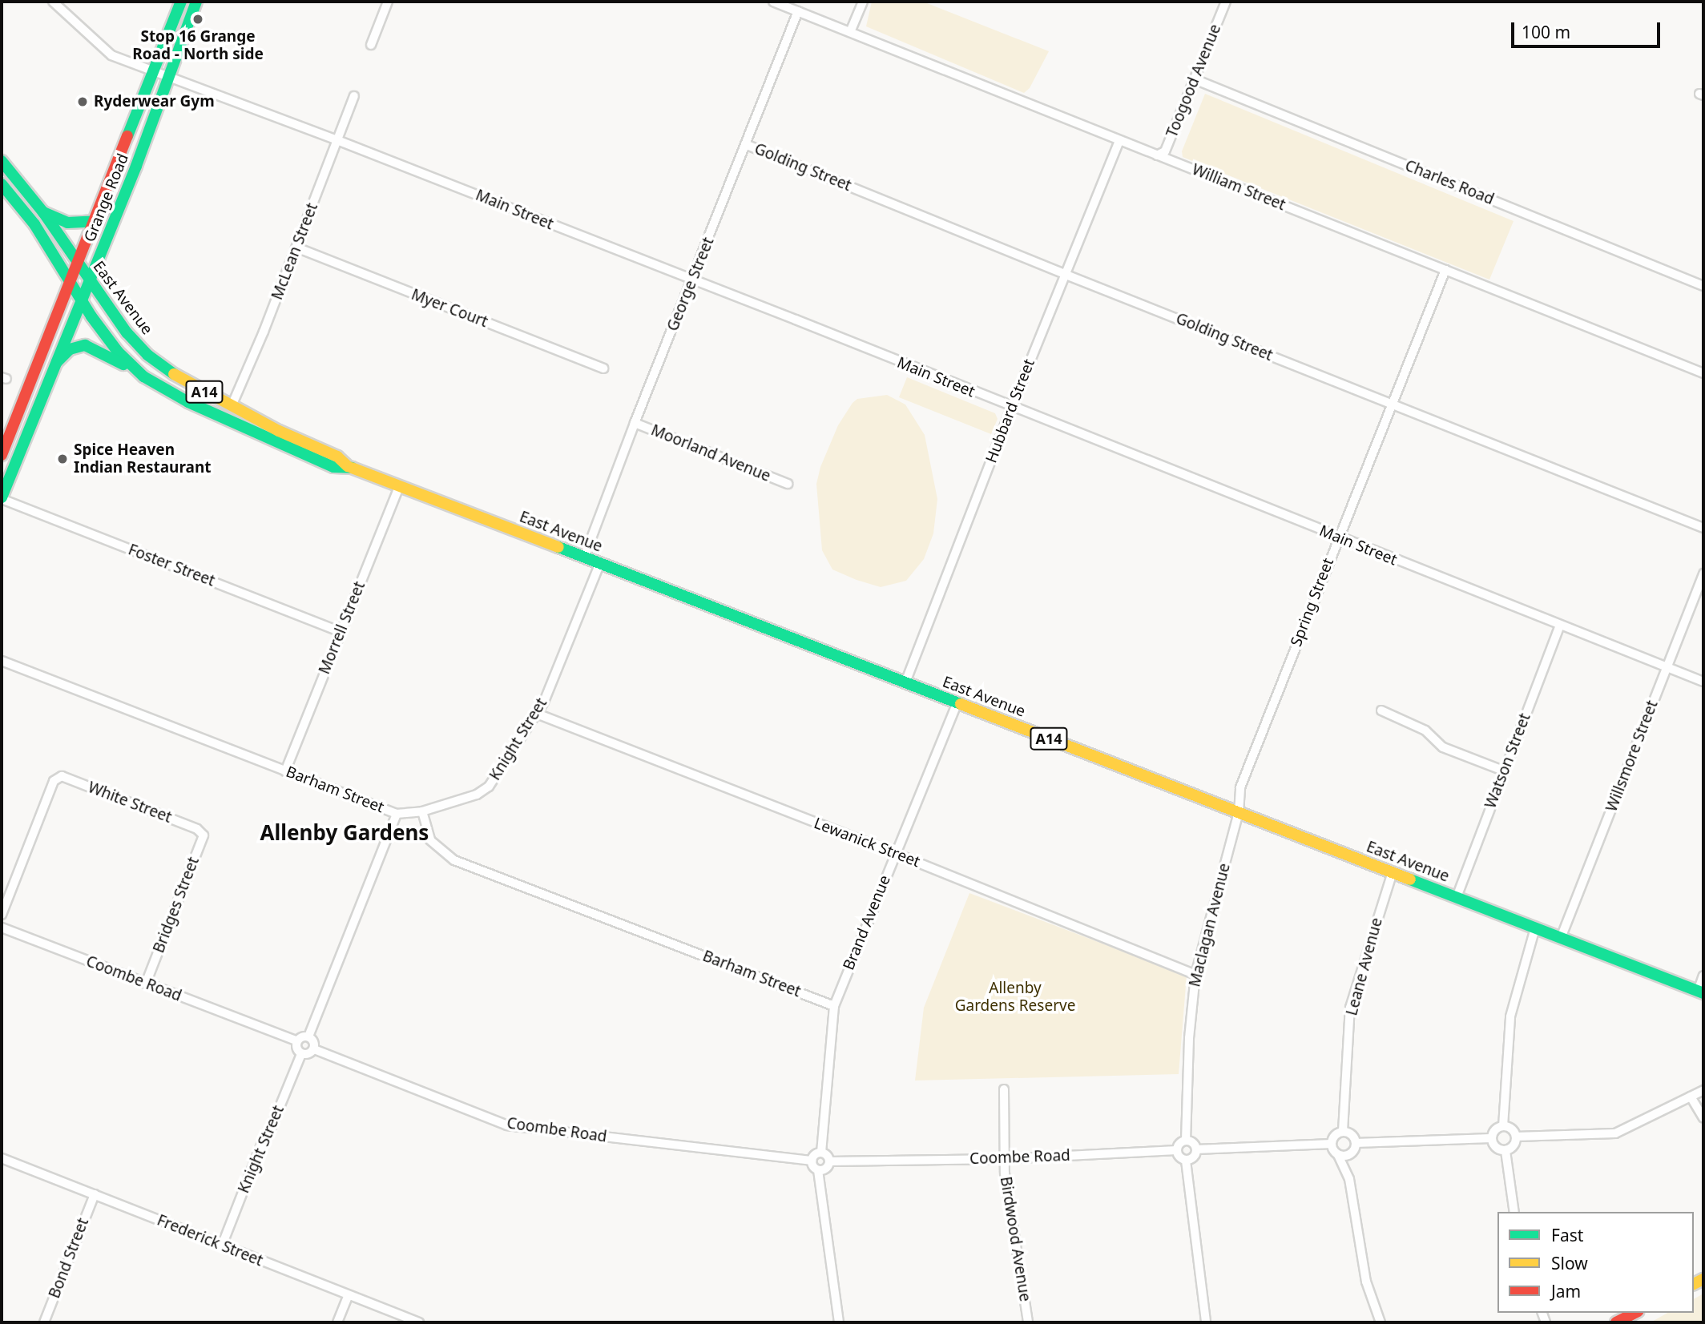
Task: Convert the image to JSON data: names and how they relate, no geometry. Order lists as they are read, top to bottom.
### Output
{
  "streets": {
    "main road": ["Grange Road", "East Avenue", "A14"],
    "street": [
      "Toogood Avenue",
      "Golding Street",
      "Charles Road",
      "William Street",
      "Main Street",
      "McLean Street",
      "George Street",
      "Myer Court",
      "Hubbard Street",
      "Moorland Avenue",
      "Foster Street",
      "Spring Street",
      "Morrell Street",
      "Knight Street",
      "Willsmore Street",
      "Watson Street",
      "Barham Street",
      "White Street",
      "Lewanick Street",
      "Bridges Street",
      "Brand Avenue",
      "Maclagan Avenue",
      "Leane Avenue",
      "Coombe Road",
      "Birdwood Avenue",
      "Frederick Street",
      "Bond Street"
    ]
  },
  "crossings": [
    ["Toogood Avenue", "Charles Road"],
    ["Toogood Avenue", "William Street"],
    ["Golding Street", "George Street"],
    ["Golding Street", "Hubbard Street"],
    ["Golding Street", "Spring Street"],
    ["William Street", "George Street"],
    ["William Street", "Hubbard Street"],
    ["William Street", "Spring Street"],
    ["Grange Road", "Main Street"],
    ["Grange Road", "East Avenue"],
    ["Grange Road", "A14"],
    ["Grange Road", "Foster Street"],
    ["Main Street", "McLean Street"],
    ["Main Street", "George Street"],
    ["Main Street", "Hubbard Street"],
    ["Main Street", "Spring Street"],
    ["Main Street", "Willsmore Street"],
    ["Main Street", "Watson Street"],
    ["McLean Street", "East Avenue"],
    ["McLean Street", "Myer Court"],
    ["George Street", "East Avenue"],
    ["George Street", "Moorland Avenue"],
    ["East Avenue", "A14"],
    ["East Avenue", "Hubbard Street"],
    ["East Avenue", "Spring Street"],
    ["East Avenue", "Morrell Street"],
    ["East Avenue", "Knight Street"],
    ["East Avenue", "Willsmore Street"],
    ["East Avenue", "Watson Street"],
    ["East Avenue", "Brand Avenue"],
    ["East Avenue", "Maclagan Avenue"],
    ["East Avenue", "Leane Avenue"],
    ["Foster Street", "Morrell Street"],
    ["Spring Street", "Maclagan Avenue"],
    ["Morrell Street", "Barham Street"],
    ["Knight Street", "Barham Street"],
    ["Knight Street", "Lewanick Street"],
    ["Knight Street", "Coombe Road"],
    ["Knight Street", "Frederick Street"],
    ["Barham Street", "Brand Avenue"],
    ["White Street", "Bridges Street"],
    ["Lewanick Street", "Brand Avenue"],
    ["Lewanick Street", "Maclagan Avenue"],
    ["Bridges Street", "Coombe Road"],
    ["Brand Avenue", "Coombe Road"],
    ["Maclagan Avenue", "Coombe Road"],
    ["Coombe Road", "Birdwood Avenue"],
    ["Frederick Street", "Bond Street"]
  ],
  "districts": ["Allenby Gardens"],
  "parks": ["Allenby Gardens Reserve"],
  "places": ["Stop 16 Grange Road - North side", "Ryderwear Gym", "Spice Heaven Indian Restaurant"],
  "legend": ["Fast", "Slow", "Jam"],
  "scale_bar": "100 m"
}
